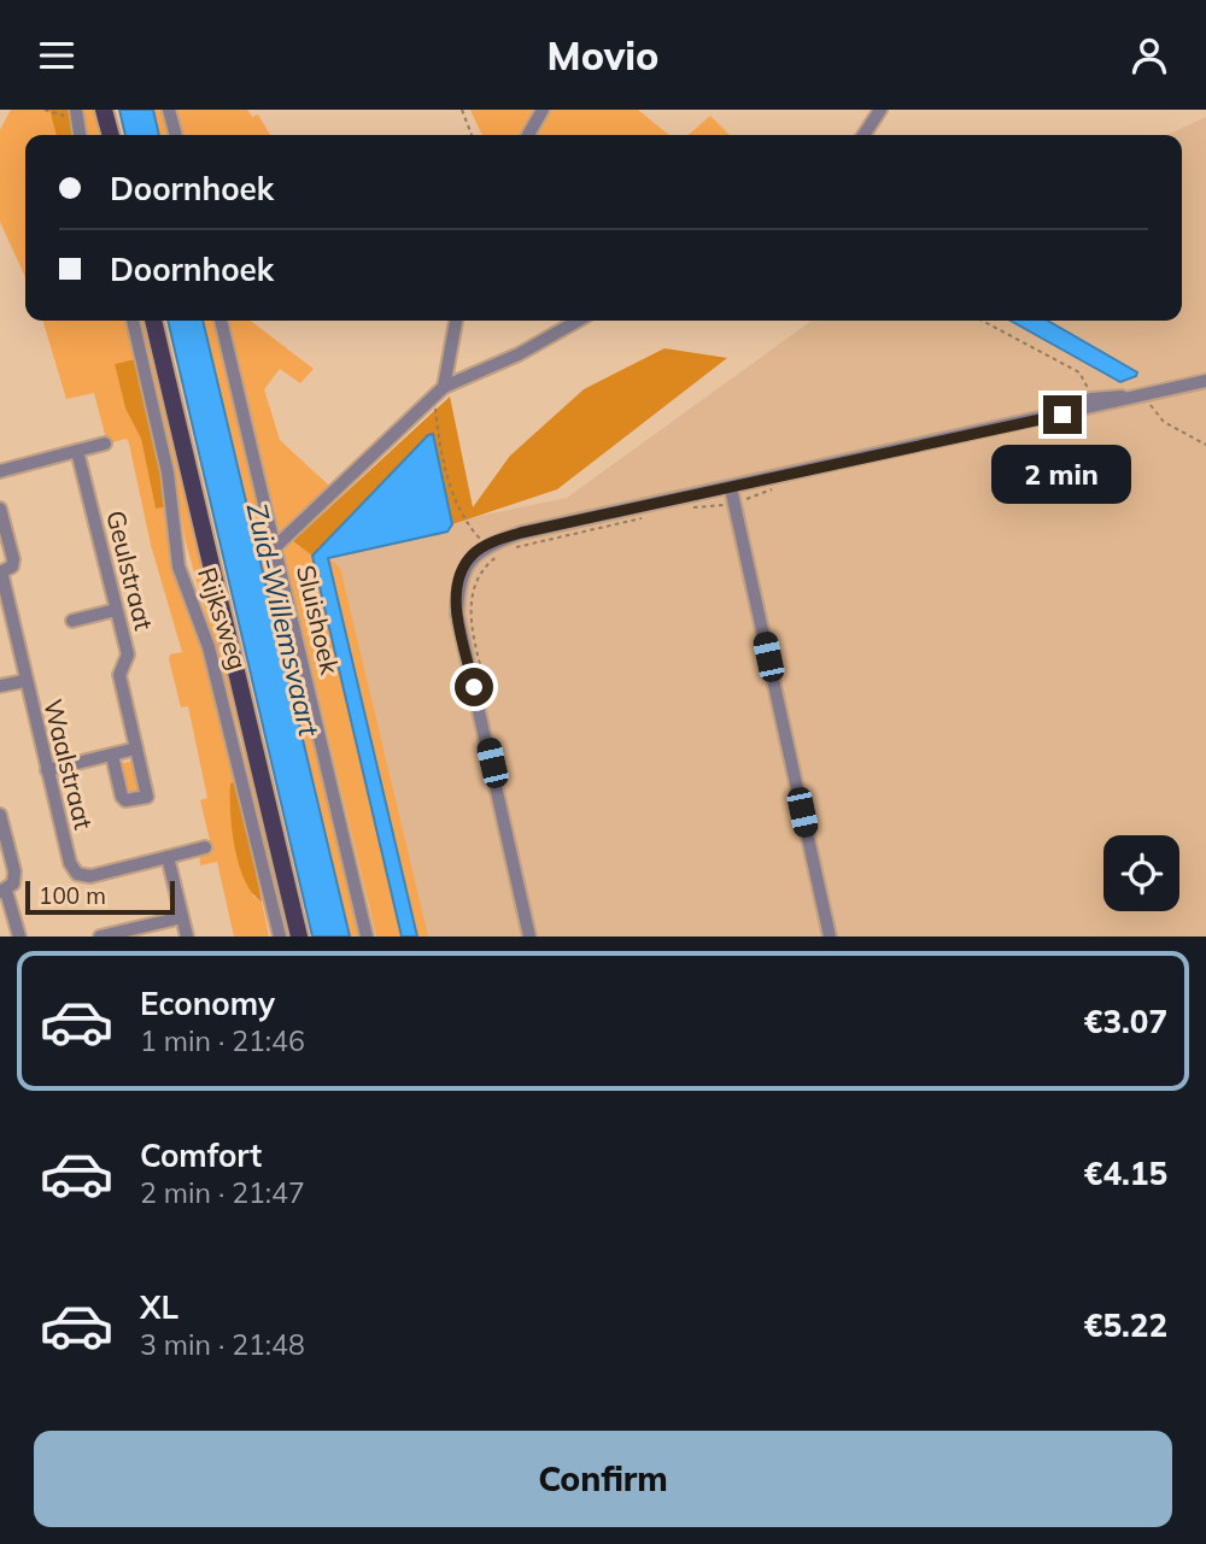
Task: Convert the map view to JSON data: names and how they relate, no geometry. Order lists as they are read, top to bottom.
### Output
{
  "streets": {
    "main road": ["Rijksweg"],
    "street": ["Geulstraat", "Sluishoek", "Waalstraat"]
  },
  "water": ["Zuid-Willemsvaart"],
  "scale_bar": "100 m",
  "page": {
    "header": "Movio",
    "banner": ["Doornhoek", "Doornhoek"],
    "bubble": "2 min",
    "scale": "100 m",
    "list": [
      {
        "name": "Economy",
        "note": "1 min · 21:46",
        "value": "€3.07"
      },
      {
        "name": "Comfort",
        "note": "2 min · 21:47",
        "value": "€4.15"
      },
      {
        "name": "XL",
        "note": "3 min · 21:48",
        "value": "€5.22"
      }
    ],
    "buttons": "Confirm"
  }
}
